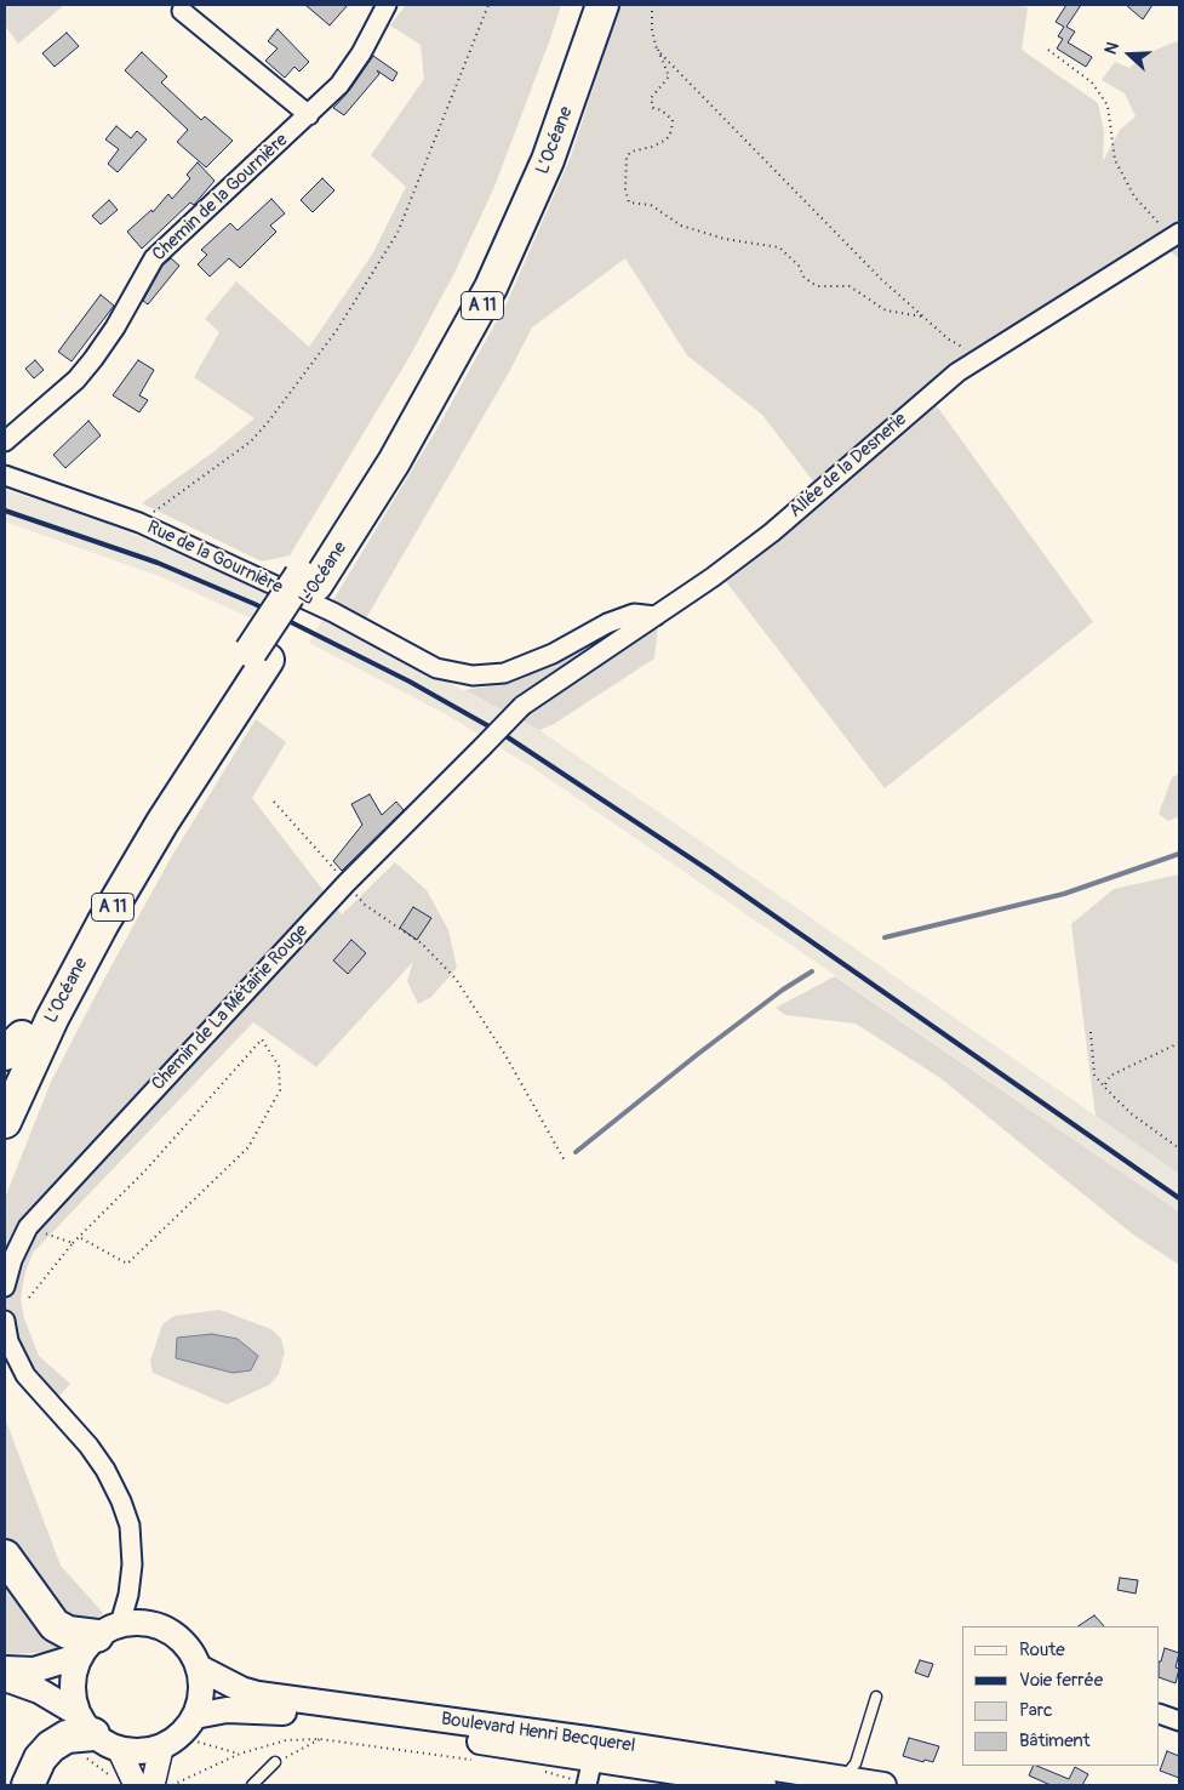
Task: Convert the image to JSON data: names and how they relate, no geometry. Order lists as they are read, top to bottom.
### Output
{
  "streets": {
    "highway": ["L’Océane", "A 11"],
    "main road": ["Boulevard Henri Becquerel"],
    "street": [
      "Chemin de la Gournière",
      "Allée de la Desnerie",
      "Rue de la Gournière",
      "Chemin de La Métairie Rouge"
    ]
  },
  "crossings": [
    ["Allée de la Desnerie", "Rue de la Gournière"],
    ["Allée de la Desnerie", "Chemin de La Métairie Rouge"]
  ],
  "legend": [
    "Route",
    "Voie ferrée",
    "Parc",
    "Bâtiment"
  ],
  "north": "left"
}
